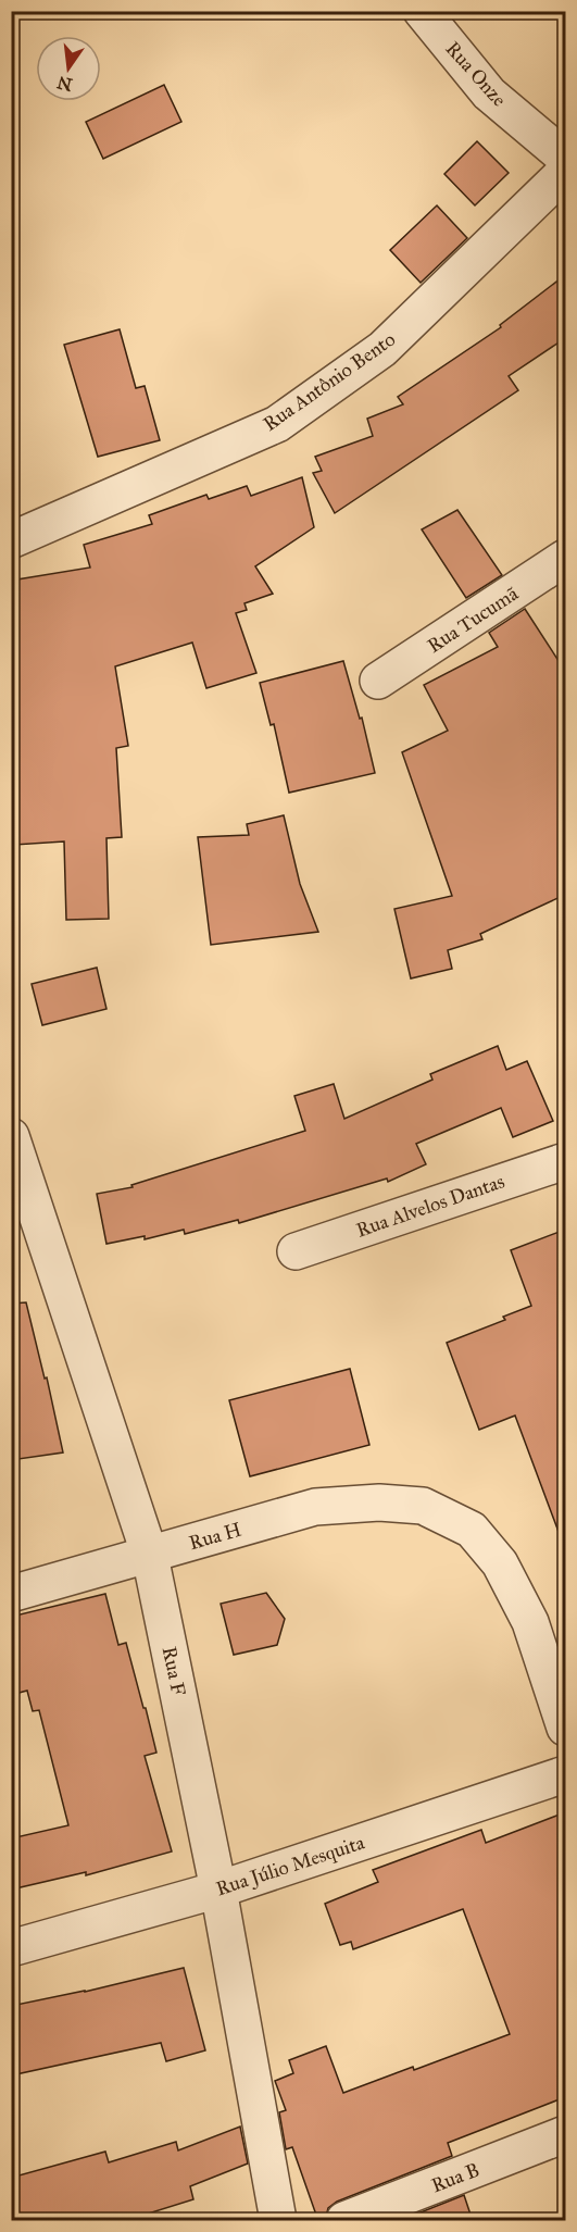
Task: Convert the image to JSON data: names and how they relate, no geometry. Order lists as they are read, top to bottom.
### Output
{
  "streets": {
    "street": [
      "Rua Onze",
      "Rua Antônio Bento",
      "Rua Tucumã",
      "Rua Alvelos Dantas",
      "Rua H",
      "Rua F",
      "Rua Júlio Mesquita",
      "Rua B"
    ]
  },
  "crossings": [
    ["Rua H", "Rua F"],
    ["Rua F", "Rua Júlio Mesquita"]
  ],
  "north": "bottom"
}
